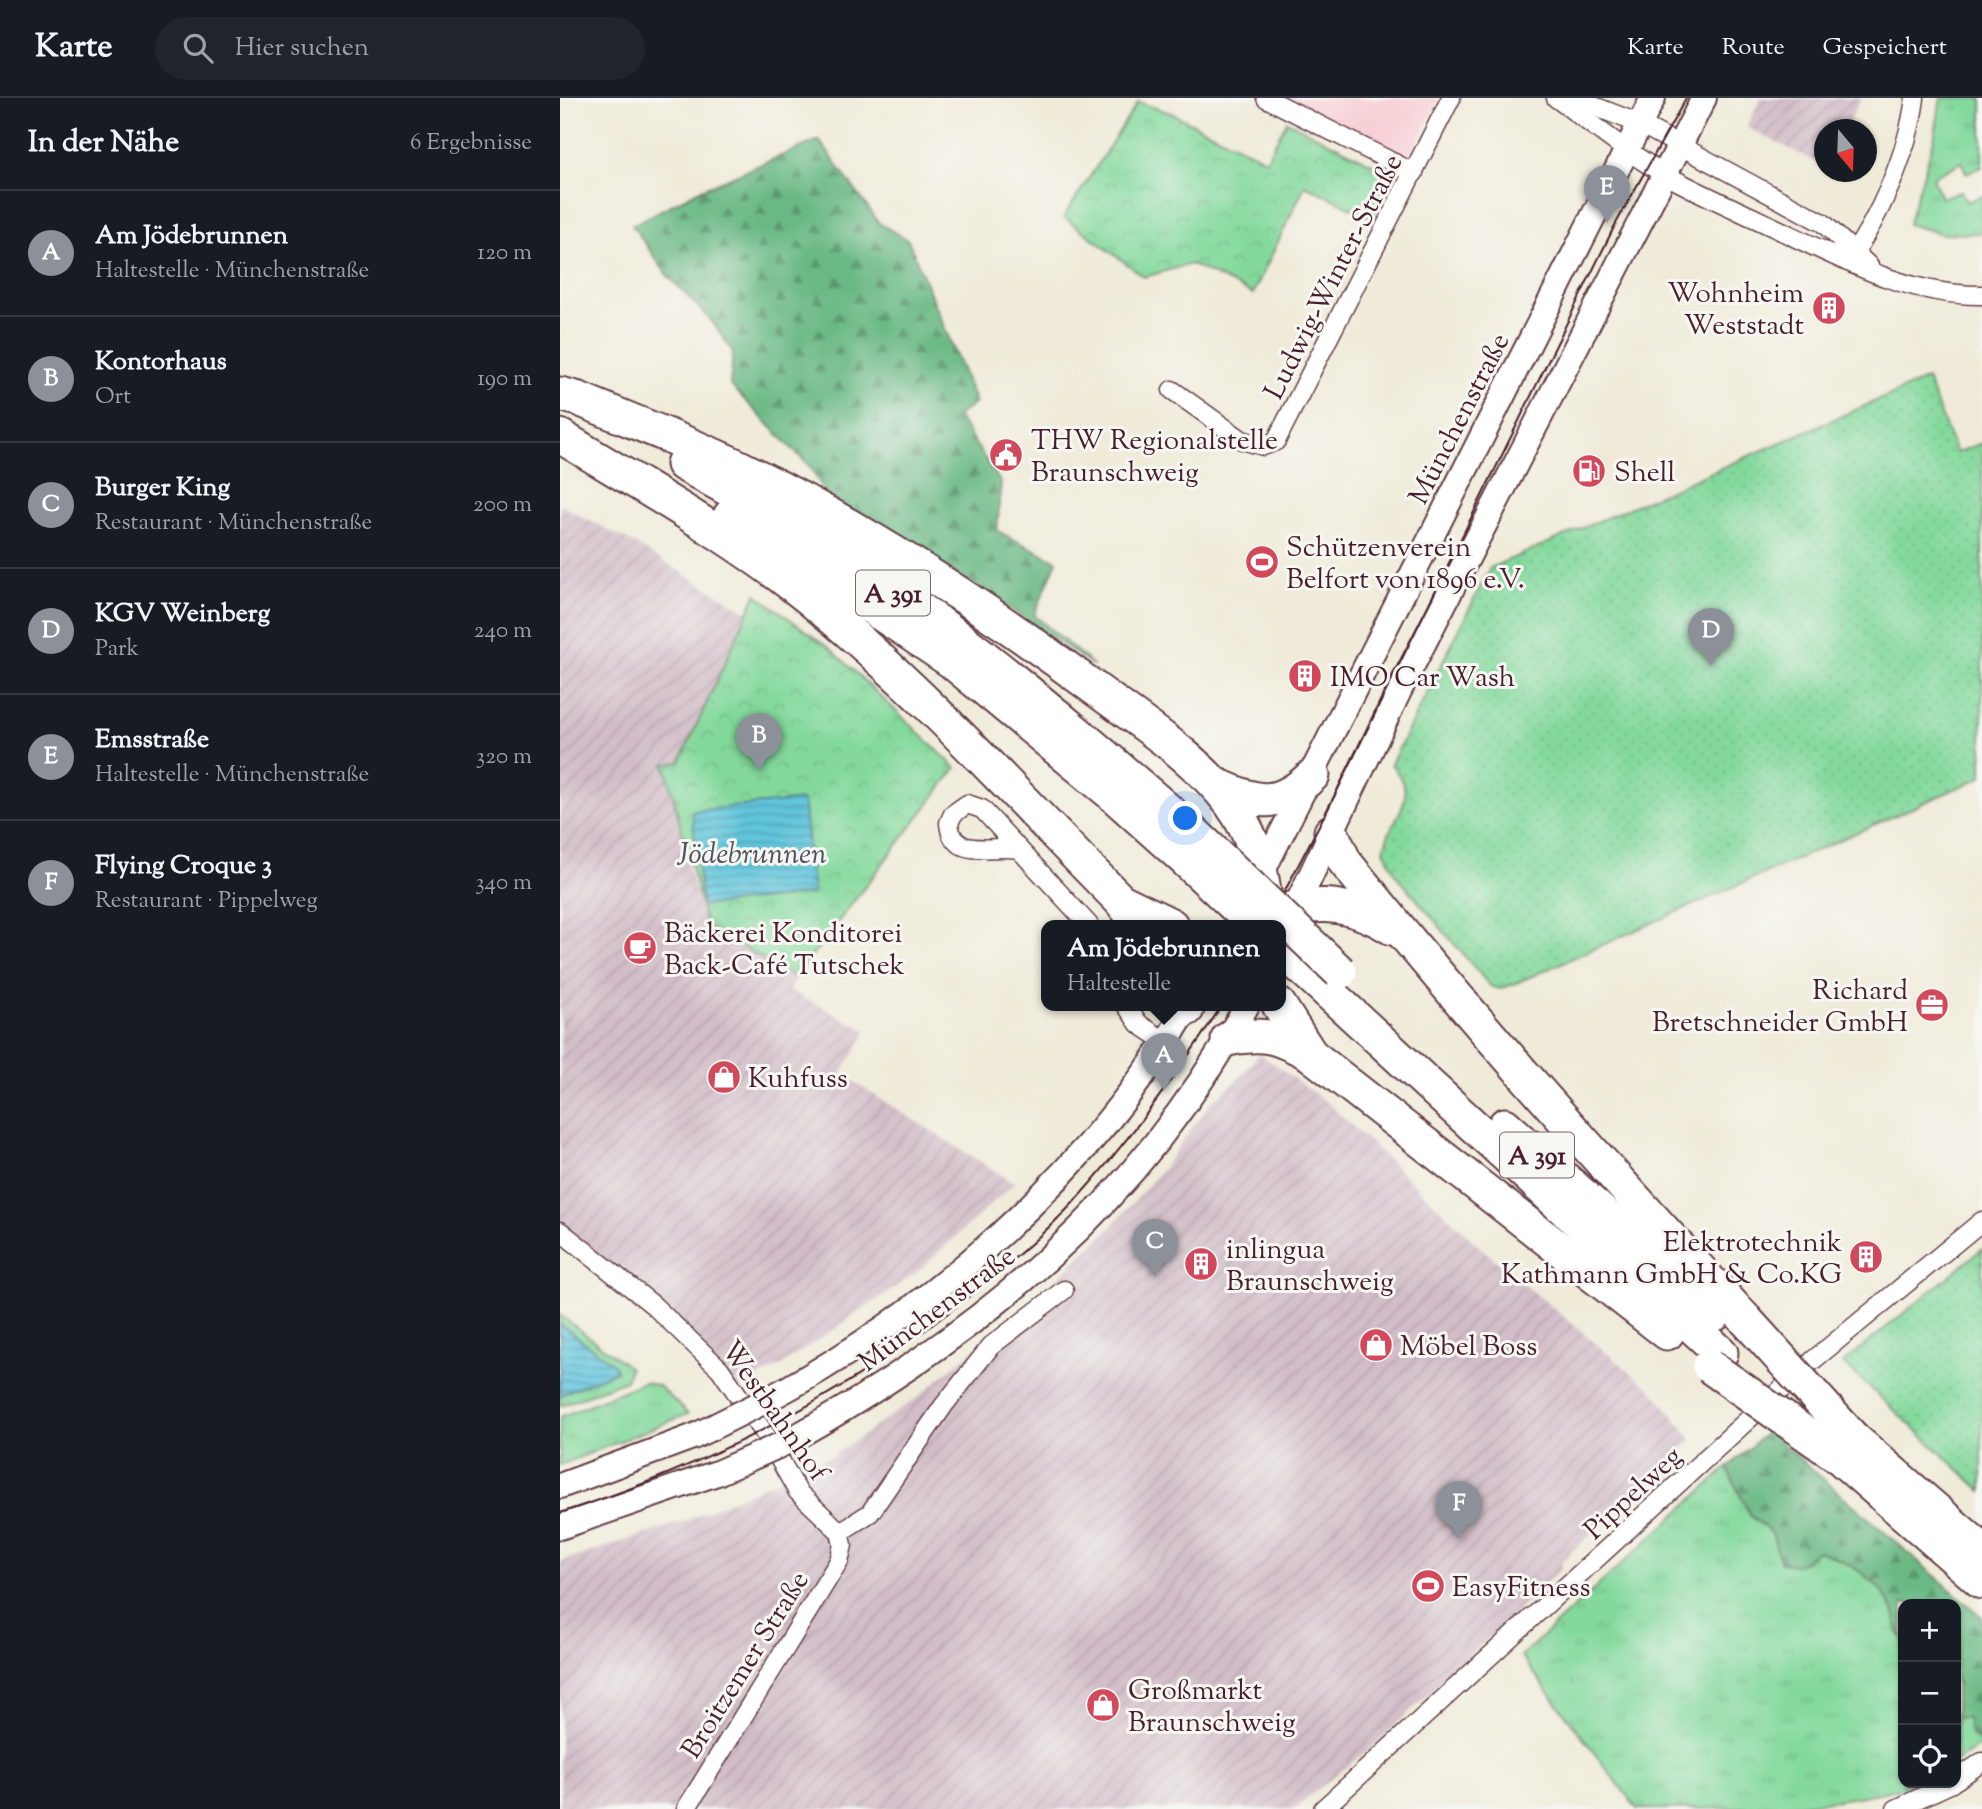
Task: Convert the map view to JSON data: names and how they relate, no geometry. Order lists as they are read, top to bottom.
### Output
{
  "streets": {
    "highway": ["A 391"],
    "main road": ["Münchenstraße"],
    "street": [
      "Ludwig-Winter-Straße",
      "Westbahnhof",
      "Pippelweg",
      "Broitzemer Straße"
    ]
  },
  "crossings": [
    ["Westbahnhof", "Broitzemer Straße"]
  ],
  "water": ["Jödebrunnen"],
  "places": {
    "building": [
      "Wohnheim Weststadt",
      "IMO Car Wash",
      "Elektrotechnik Kathmann GmbH & Co.KG",
      "inlingua Braunschweig"
    ],
    "public building": ["THW Regionalstelle Braunschweig"],
    "fuel station": ["Shell"],
    "sports": ["Schützenverein Belfort von 1896 e.V.", "EasyFitness"],
    "cafe": ["Bäckerei Konditorei Back-Café Tutschek"],
    "office": ["Richard Bretschneider GmbH"],
    "shop": ["Kuhfuss", "Möbel Boss", "Großmarkt Braunschweig"]
  },
  "north": "bottom",
  "page": {
    "header": "Karte",
    "search": "Hier suchen",
    "nav": ["Karte", "Route", "Gespeichert"],
    "heading": ["In der Nähe", "6 Ergebnisse"],
    "pins": [
      "E",
      "D",
      "B",
      "A",
      "C",
      "F"
    ],
    "list": [
      {
        "mark": "A",
        "name": "Am Jödebrunnen",
        "note": "Haltestelle · Münchenstraße",
        "value": "120 m"
      },
      {
        "mark": "B",
        "name": "Kontorhaus",
        "note": "Ort",
        "value": "190 m"
      },
      {
        "mark": "C",
        "name": "Burger King",
        "note": "Restaurant · Münchenstraße",
        "value": "200 m"
      },
      {
        "mark": "D",
        "name": "KGV Weinberg",
        "note": "Park",
        "value": "240 m"
      },
      {
        "mark": "E",
        "name": "Emsstraße",
        "note": "Haltestelle · Münchenstraße",
        "value": "320 m"
      },
      {
        "mark": "F",
        "name": "Flying Croque 3",
        "note": "Restaurant · Pippelweg",
        "value": "340 m"
      }
    ],
    "popup": ["Am Jödebrunnen", "Haltestelle"],
    "map_buttons": ["+", "−"]
  }
}
